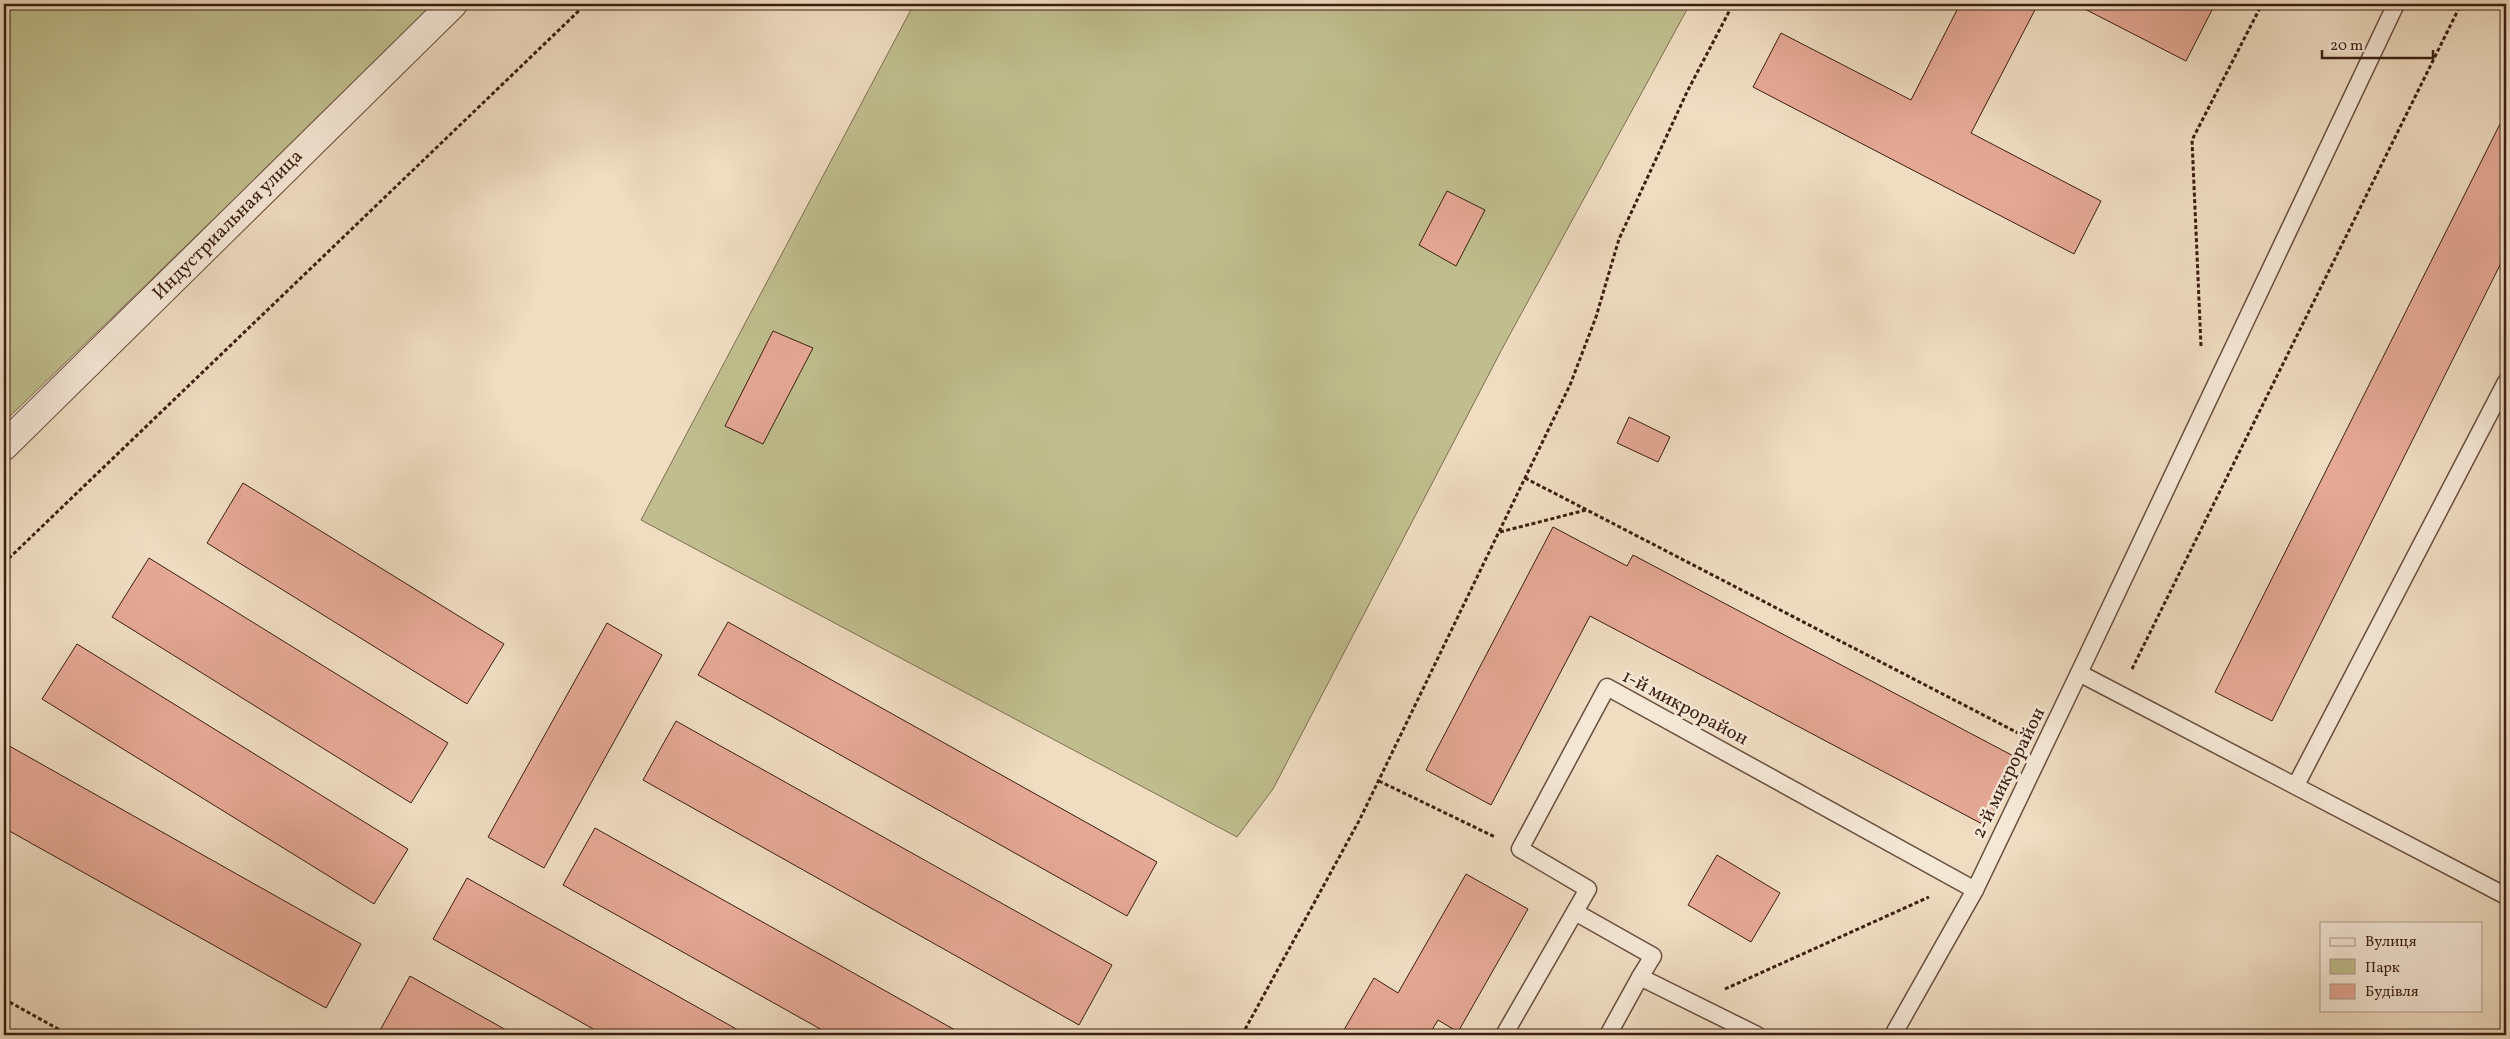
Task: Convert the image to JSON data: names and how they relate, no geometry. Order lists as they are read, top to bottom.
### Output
{
  "streets": {
    "street": ["Индустриальная улица"],
    "lane": ["1-й микрорайон", "2-й микрорайон"]
  },
  "crossings": [
    ["1-й микрорайон", "2-й микрорайон"]
  ],
  "legend": ["Вулиця", "Парк", "Будівля"],
  "scale_bar": "20 m"
}
